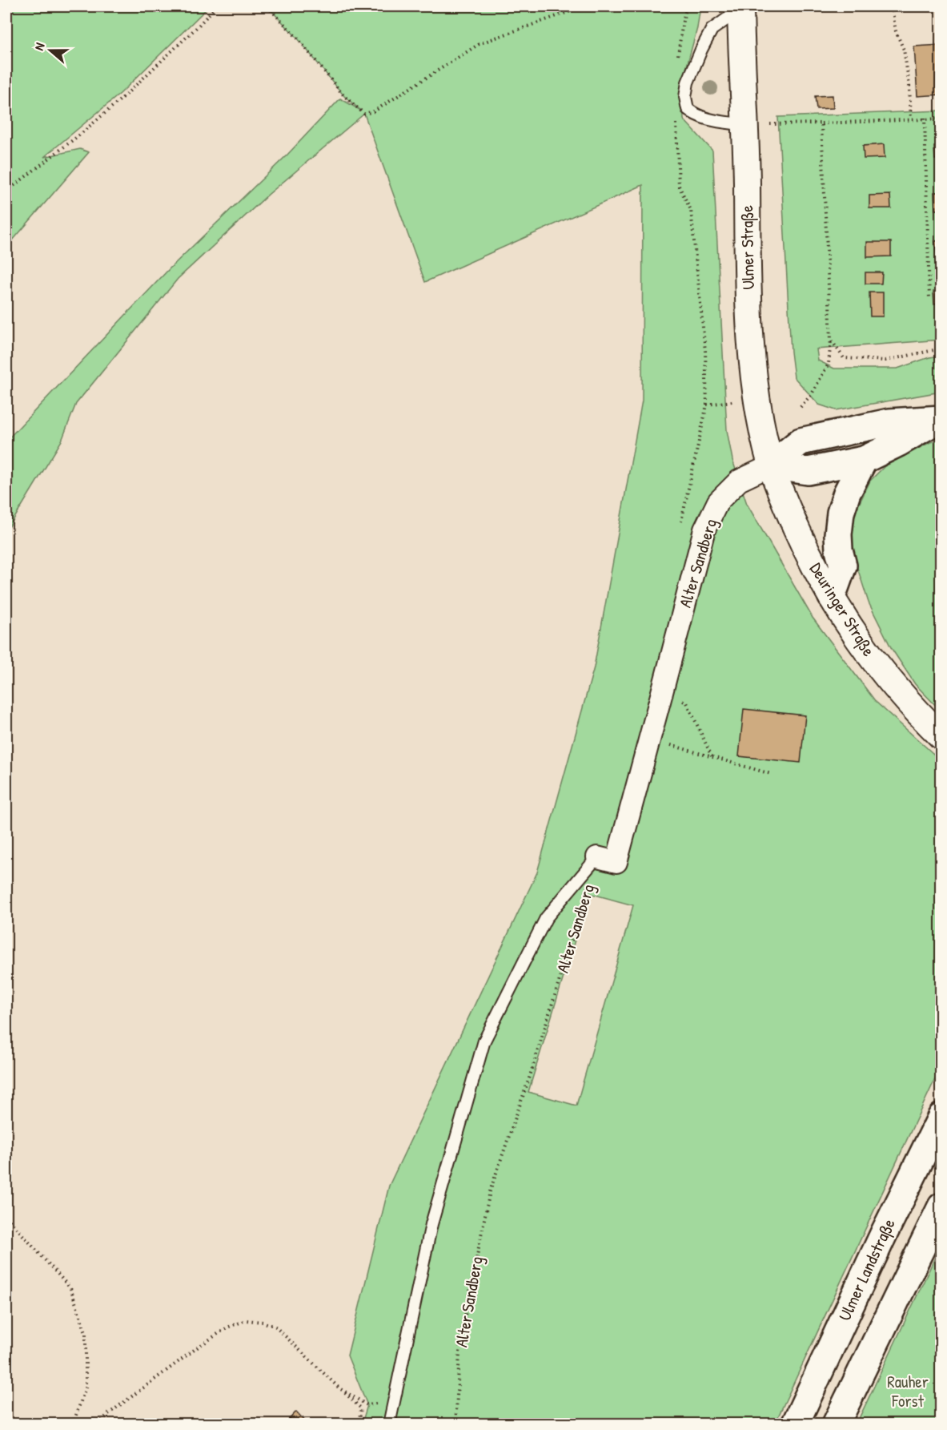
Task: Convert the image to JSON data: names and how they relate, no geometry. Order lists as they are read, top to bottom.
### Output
{
  "streets": {
    "main road": ["Ulmer Landstraße"],
    "street": ["Ulmer Straße", "Alter Sandberg", "Deuringer Straße"]
  },
  "crossings": [
    ["Ulmer Straße", "Alter Sandberg"],
    ["Ulmer Straße", "Deuringer Straße"],
    ["Alter Sandberg", "Deuringer Straße"]
  ],
  "parks": ["Rauher Forst"],
  "north": "left"
}
